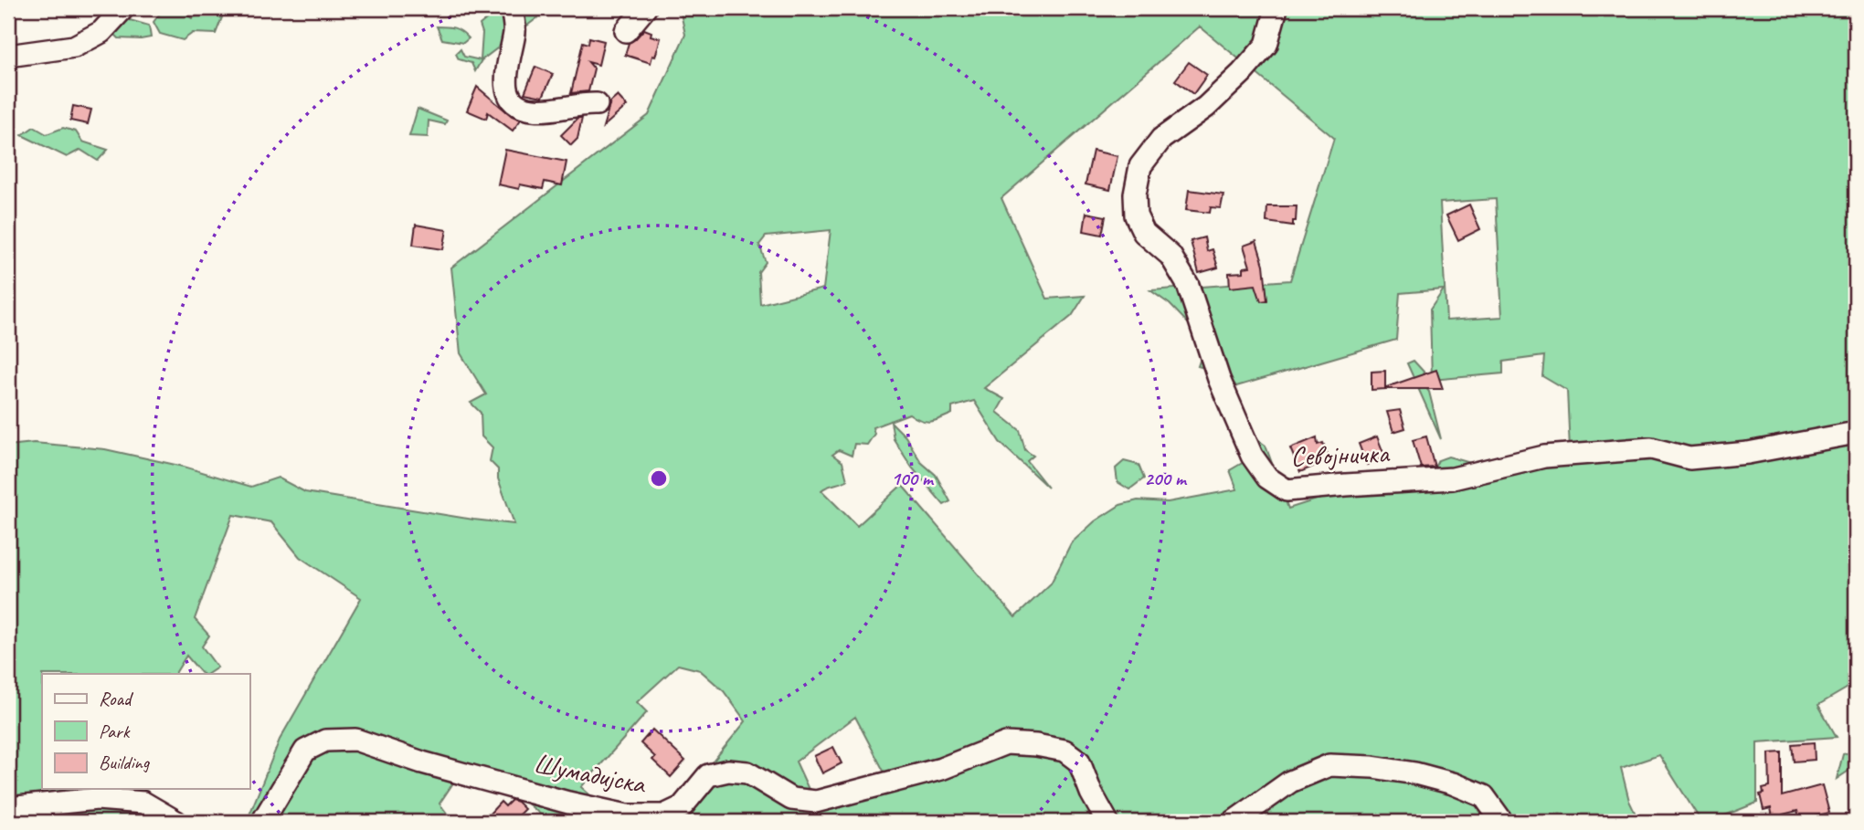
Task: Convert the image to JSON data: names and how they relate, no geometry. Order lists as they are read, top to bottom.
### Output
{
  "streets": {
    "street": ["Севојничка", "Шумадијска"]
  },
  "legend": ["Road", "Park", "Building"],
  "rings": ["100 m", "200 m"]
}
